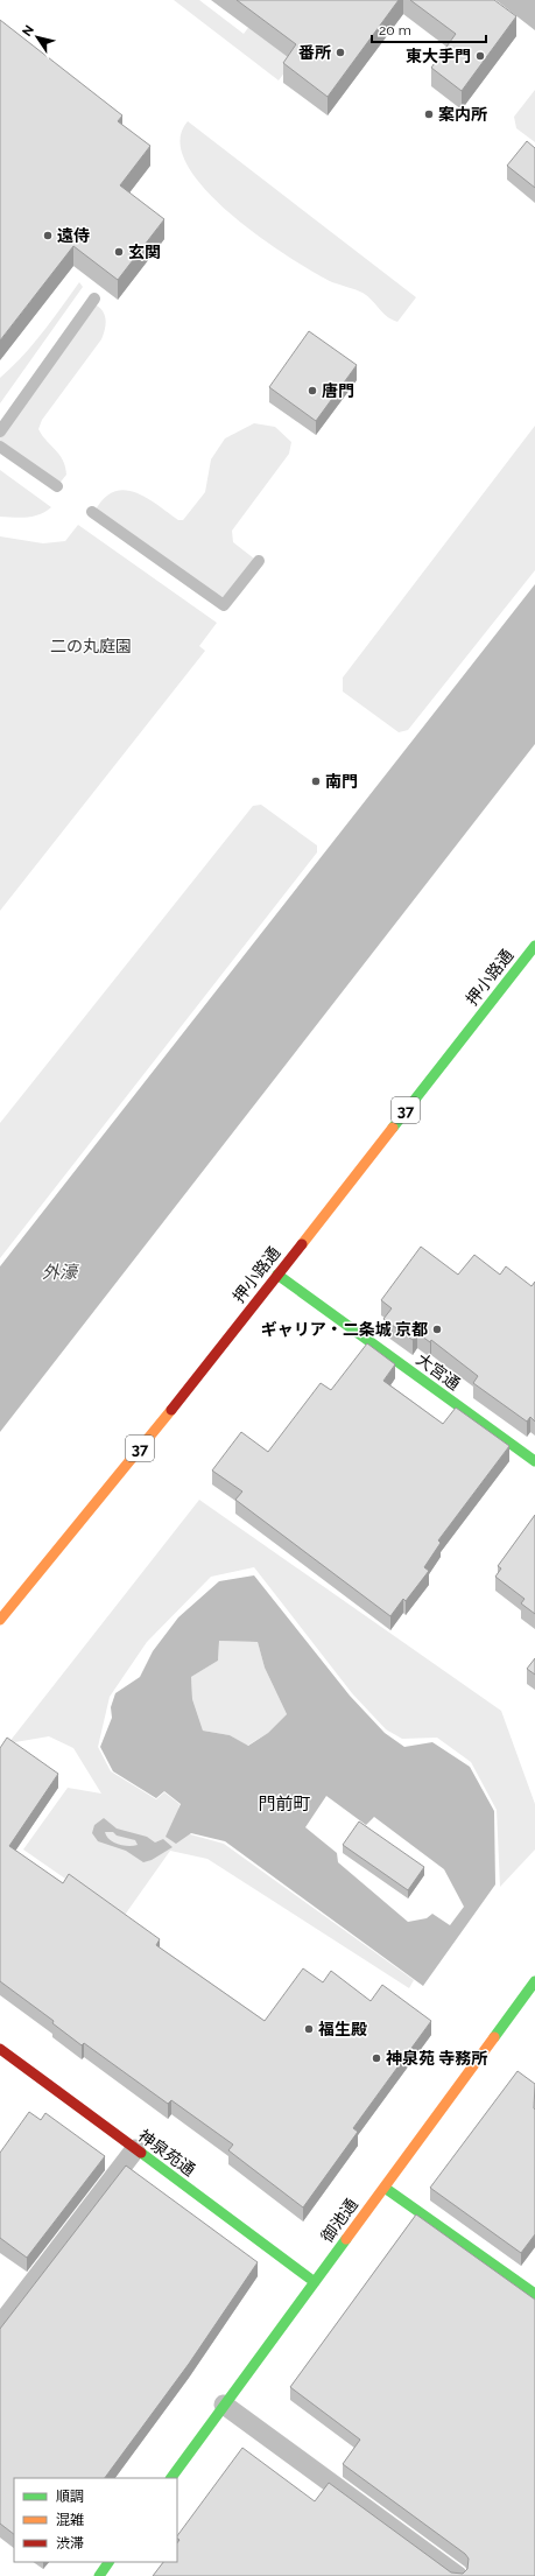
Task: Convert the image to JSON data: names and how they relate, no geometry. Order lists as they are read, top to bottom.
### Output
{
  "streets": {
    "street": [
      "押小路通",
      "37",
      "大宮通",
      "神泉苑通",
      "御池通"
    ]
  },
  "crossings": [
    ["押小路通", "大宮通"],
    ["神泉苑通", "御池通"]
  ],
  "districts": ["門前町"],
  "water": ["外濠"],
  "parks": ["二の丸庭園"],
  "places": [
    "番所",
    "東大手門",
    "案内所",
    "遠侍",
    "玄関",
    "唐門",
    "南門",
    "ギャリア・二条城 京都",
    "福生殿",
    "神泉苑 寺務所"
  ],
  "legend": ["順調", "混雑", "渋滞"],
  "scale_bar": "20 m",
  "north": "top left"
}
